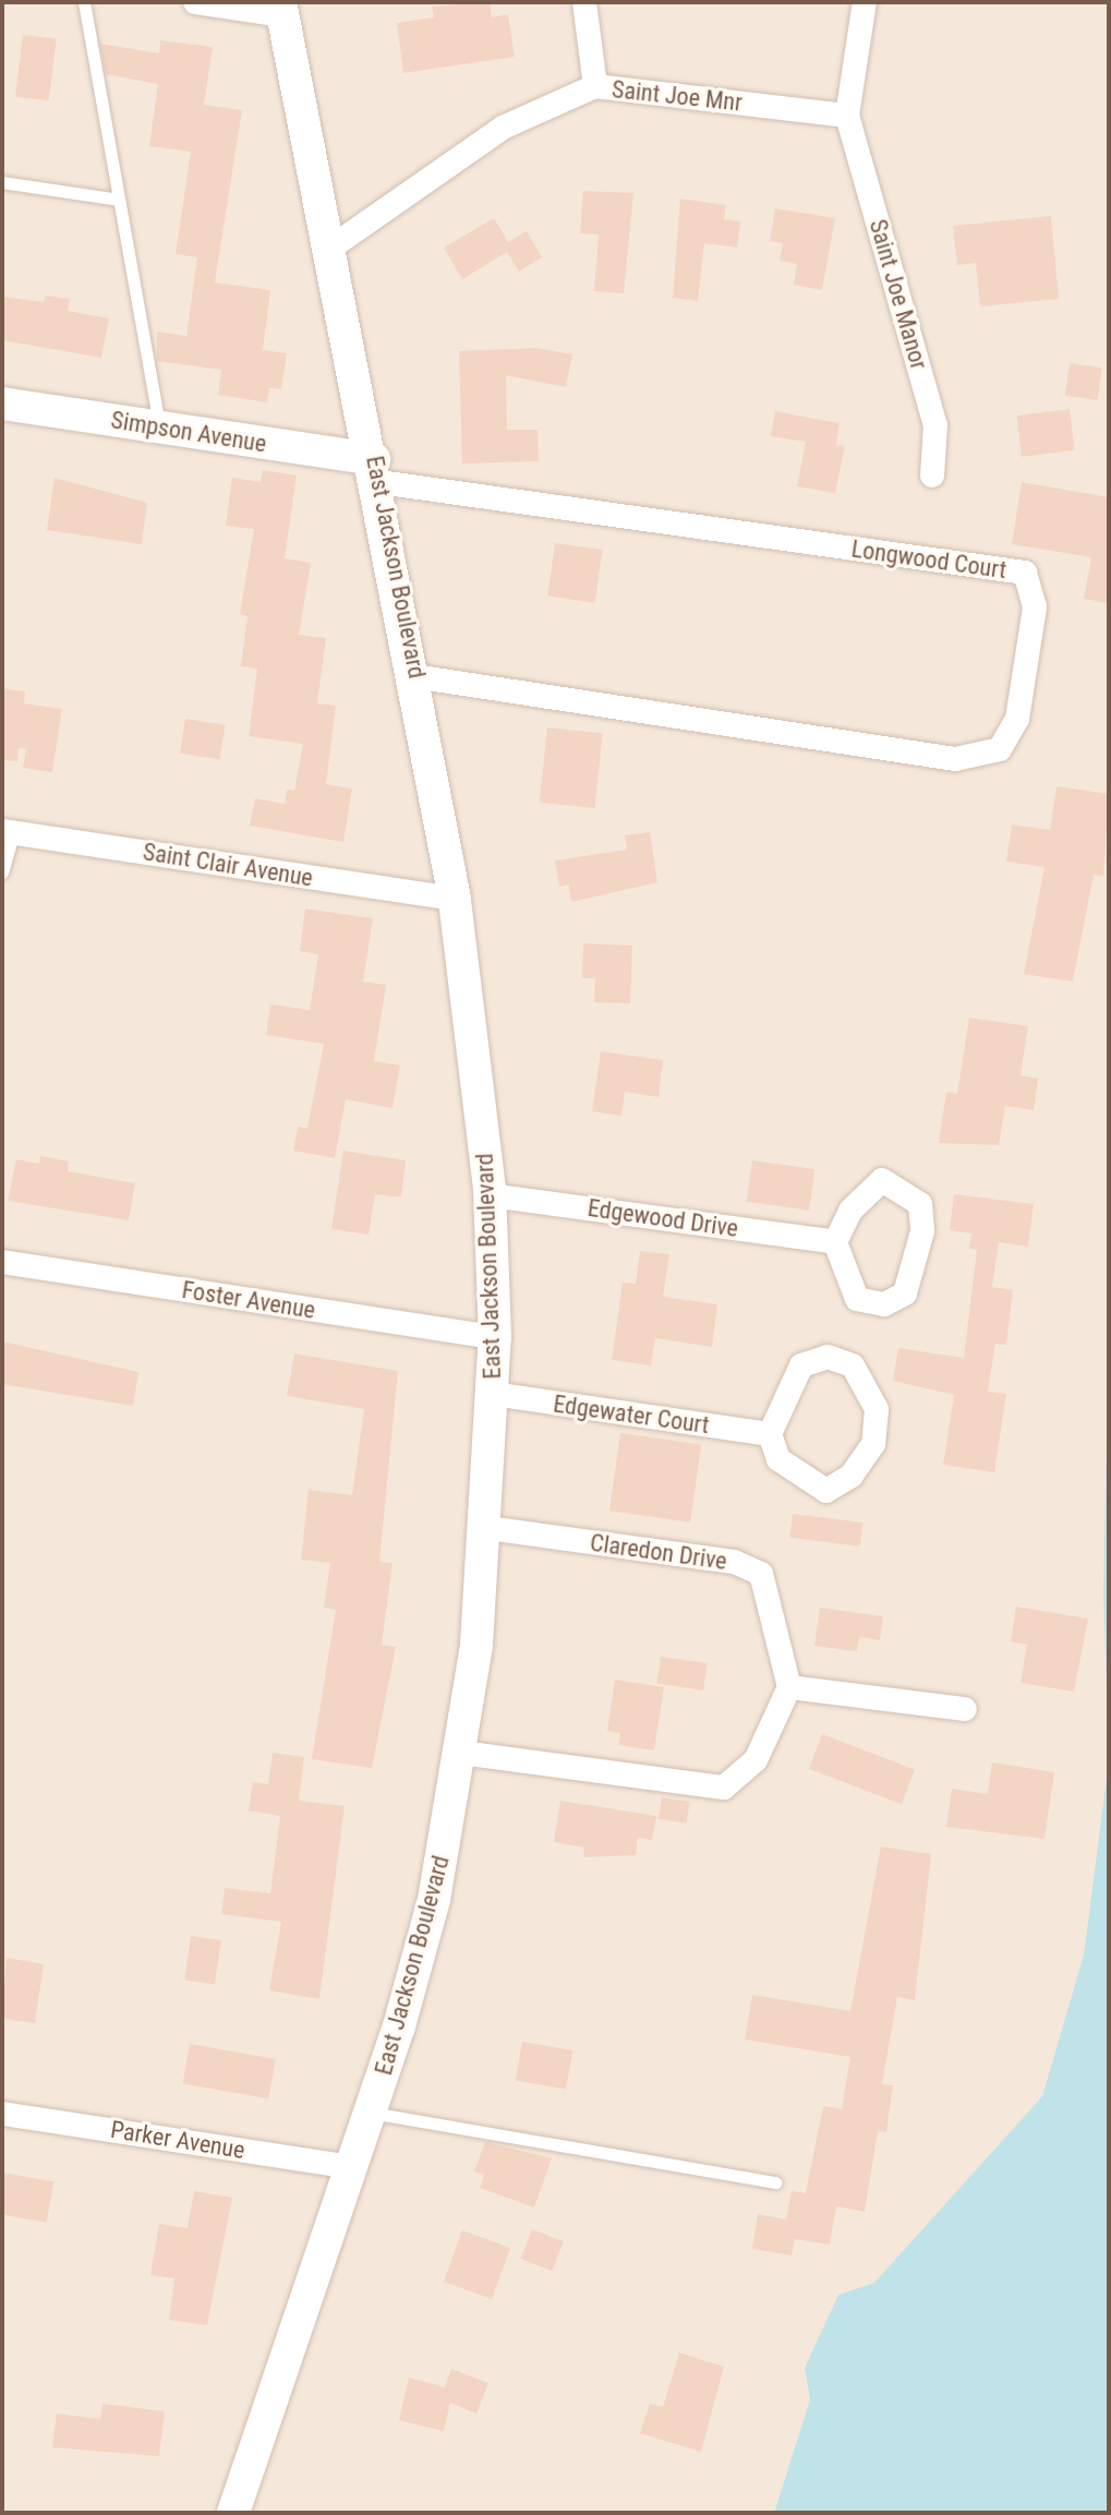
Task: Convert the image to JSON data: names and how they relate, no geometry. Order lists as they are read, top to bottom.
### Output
{
  "streets": {
    "main road": ["Simpson Avenue", "East Jackson Boulevard"],
    "street": [
      "Saint Joe Mnr",
      "Saint Joe Manor",
      "Longwood Court",
      "Saint Clair Avenue",
      "Edgewood Drive",
      "Foster Avenue",
      "Edgewater Court",
      "Claredon Drive",
      "Parker Avenue"
    ]
  },
  "crossings": [
    ["Saint Joe Mnr", "Saint Joe Manor"],
    ["Saint Joe Mnr", "East Jackson Boulevard"],
    ["Simpson Avenue", "Longwood Court"],
    ["Simpson Avenue", "East Jackson Boulevard"],
    ["Longwood Court", "East Jackson Boulevard"],
    ["East Jackson Boulevard", "Saint Clair Avenue"],
    ["East Jackson Boulevard", "Edgewood Drive"],
    ["East Jackson Boulevard", "Foster Avenue"],
    ["East Jackson Boulevard", "Edgewater Court"],
    ["East Jackson Boulevard", "Claredon Drive"],
    ["East Jackson Boulevard", "Parker Avenue"]
  ]
}
